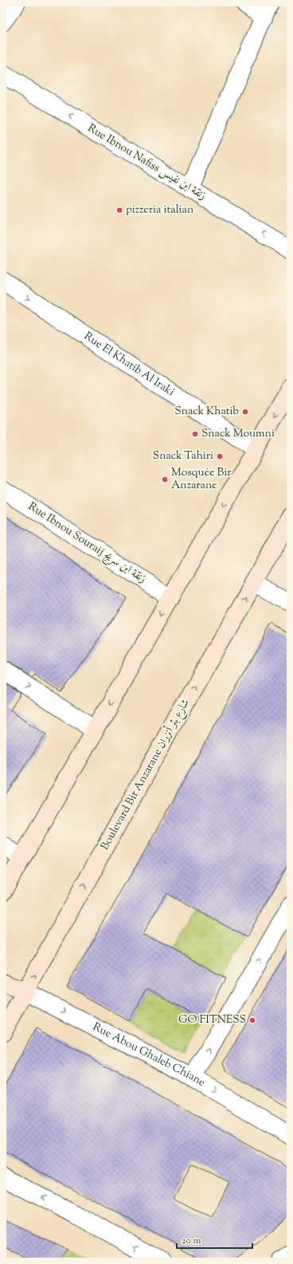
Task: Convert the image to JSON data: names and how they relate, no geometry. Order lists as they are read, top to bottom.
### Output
{
  "streets": {
    "main road": ["Boulevard Bir Anzarane شارع بئر أنزران", "Rue Abou Ghaleb Chiane"],
    "street": ["Rue Ibnou Nafiss زنقة ابن نفيس", "Rue El Khatib Al Iraki", "Rue Ibnou Souraij زنقة ابن سريج"]
  },
  "crossings": [
    ["Boulevard Bir Anzarane شارع بئر أنزران", "Rue Abou Ghaleb Chiane"]
  ],
  "one_way": ["Rue Ibnou Nafiss زنقة ابن نفيس", "Rue El Khatib Al Iraki", "Rue Abou Ghaleb Chiane"],
  "places": [
    "pizzeria italian",
    "Snack Khatib",
    "Snack Moumni",
    "Snack Tahiri",
    "Mosquée Bir Anzarane",
    "GO FITNESS"
  ],
  "scale_bar": "20 m"
}
